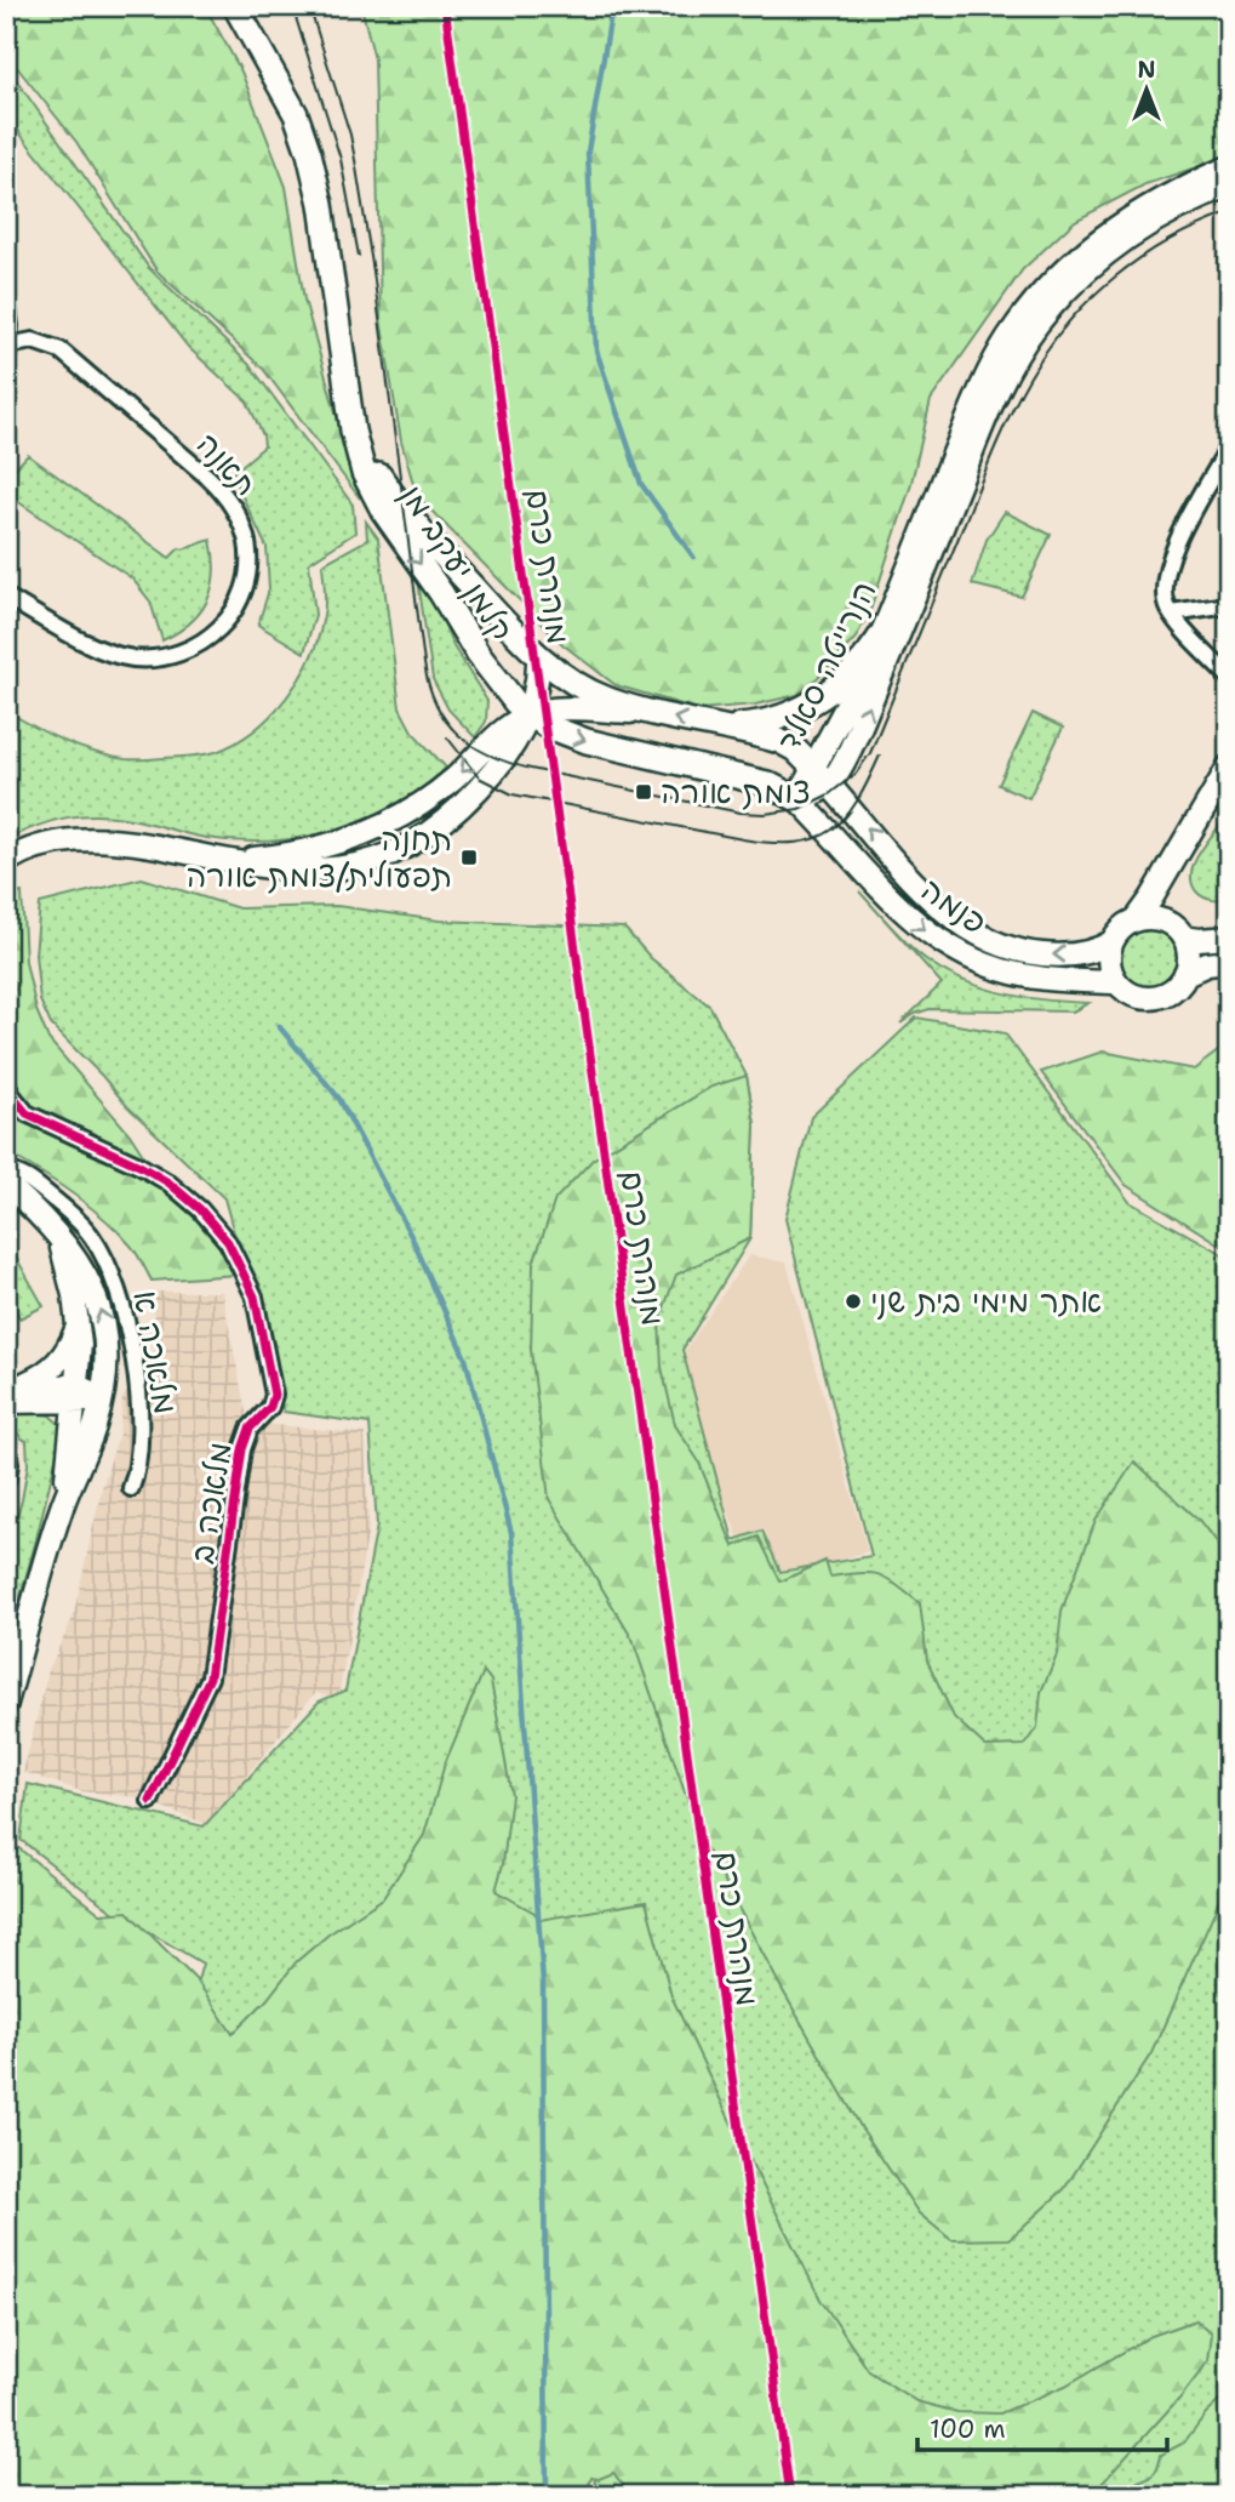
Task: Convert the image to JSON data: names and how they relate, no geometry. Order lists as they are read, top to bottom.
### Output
{
  "streets": {
    "main road": ["קלמן יעקב מן", "הנרייטה סאלד", "פנמה"],
    "street": ["תאנה", "מלאכה א", "מלאכה ב"],
    "cycle path": ["מנהרת כרם"]
  },
  "crossings": [
    ["קלמן יעקב מן", "הנרייטה סאלד"],
    ["קלמן יעקב מן", "פנמה"],
    ["הנרייטה סאלד", "פנמה"]
  ],
  "places": {
    "transit": ["צומת אורה", "תחנה תפעולית/צומת אורה"],
    "other": ["אתר מימי בית שני"]
  },
  "scale_bar": "100 m",
  "north": "top"
}
